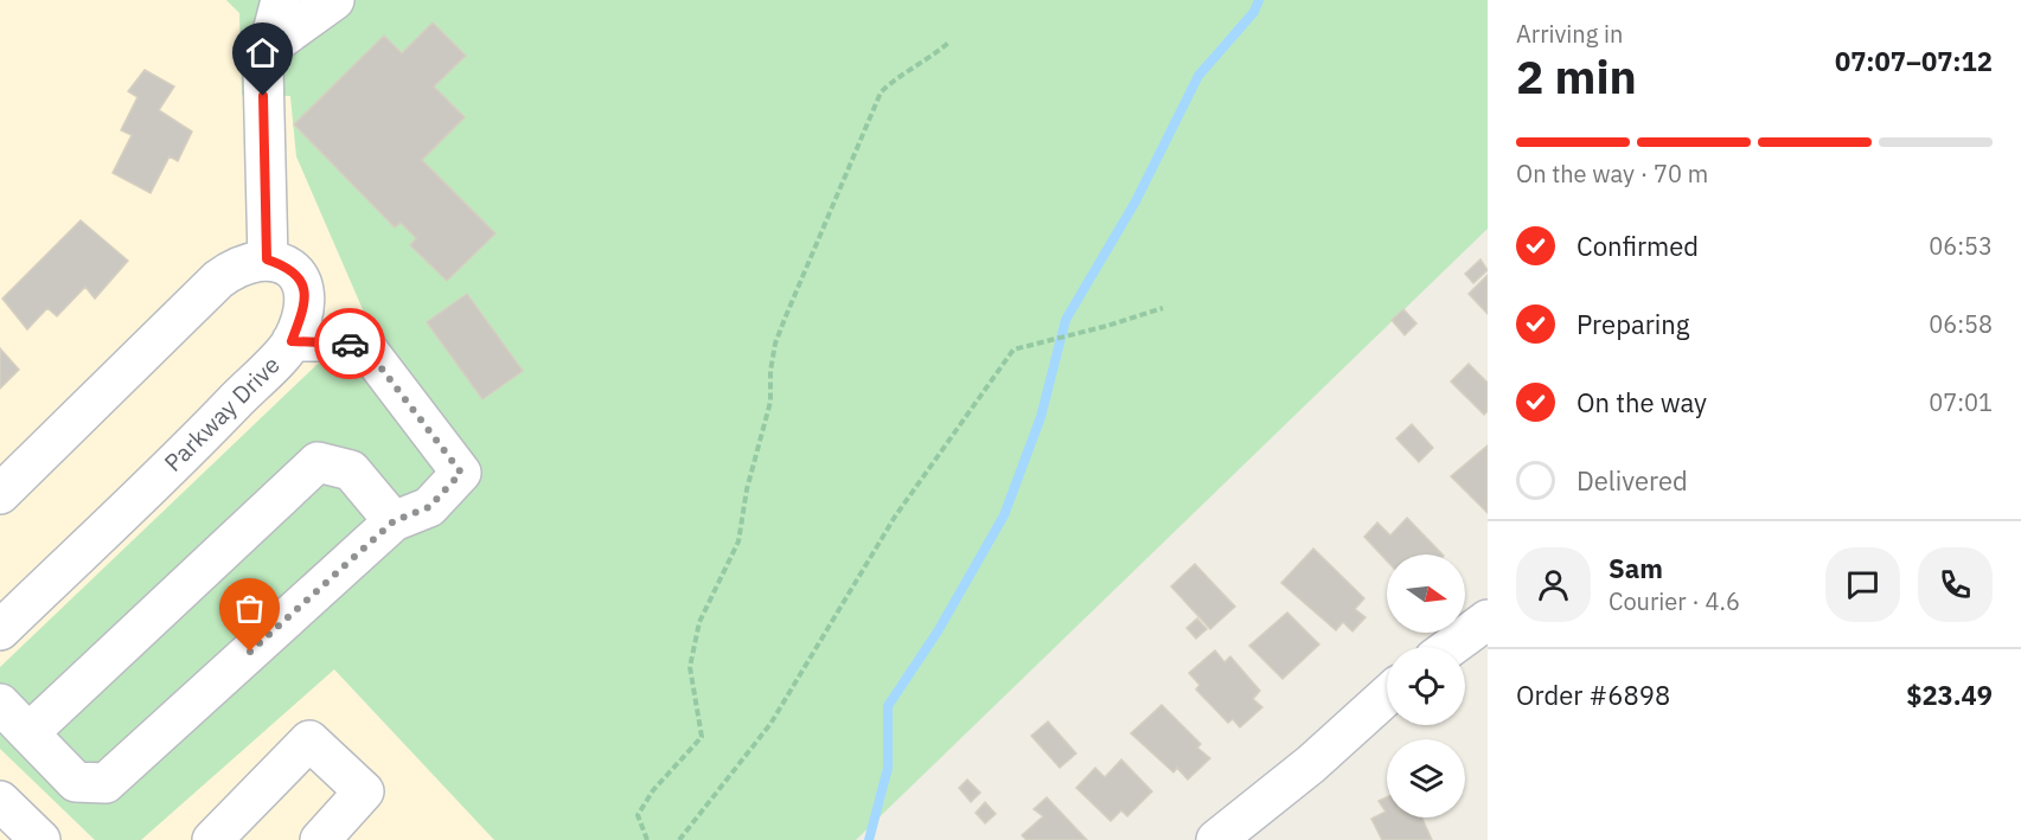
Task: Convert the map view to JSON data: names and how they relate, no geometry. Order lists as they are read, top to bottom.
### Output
{
  "streets": {
    "street": ["Parkway Drive"]
  },
  "north": "right",
  "page": {
    "heading": ["2 min", "Arriving in", "07:07–07:12"],
    "panel": [
      "Sam",
      "Courier · 4.6",
      "Order #6898",
      "$23.49"
    ],
    "bar": "On the way · 70 m",
    "list": [
      ["Confirmed", "06:53"],
      ["Preparing", "06:58"],
      ["On the way", "07:01"],
      "Delivered"
    ]
  }
}
